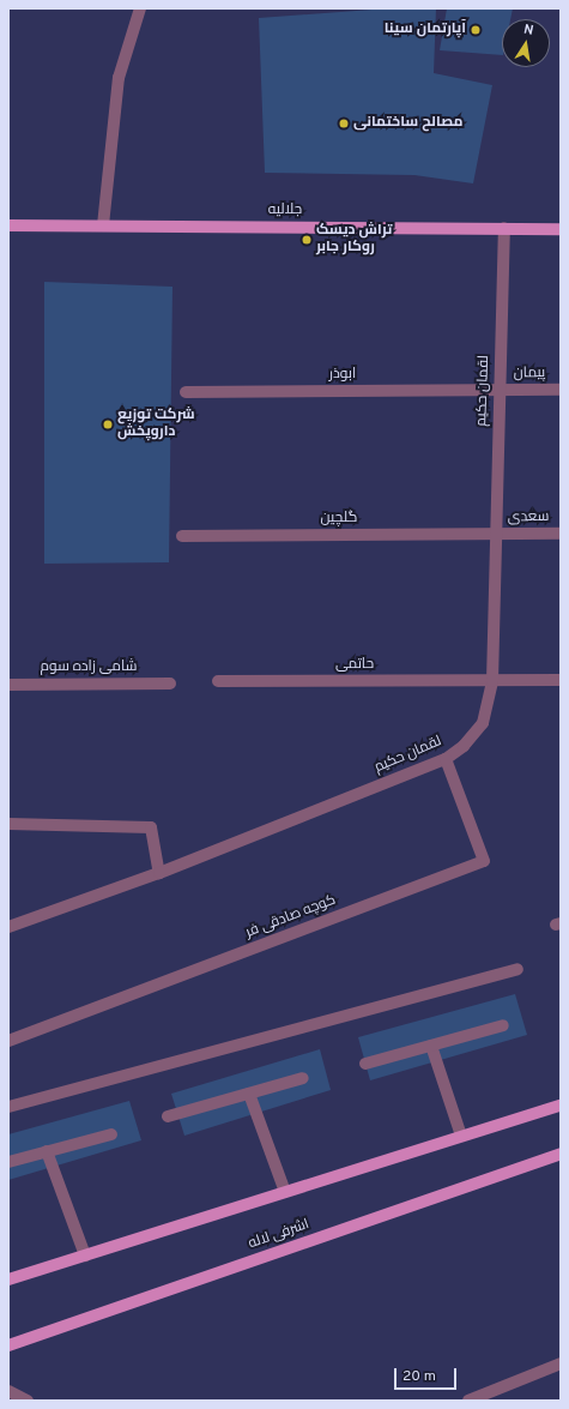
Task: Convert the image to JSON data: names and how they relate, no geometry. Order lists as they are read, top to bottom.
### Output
{
  "streets": {
    "main road": ["جلالیه", "اشرفی لاله"],
    "street": [
      "پیمان",
      "ابوذر",
      "لقمان حکیم",
      "سعدی",
      "گلچین",
      "حاتمی",
      "شامی زاده سوم",
      "کوچه صادقی فر"
    ]
  },
  "crossings": [
    ["جلالیه", "لقمان حکیم"],
    ["پیمان", "ابوذر"],
    ["پیمان", "لقمان حکیم"],
    ["ابوذر", "لقمان حکیم"],
    ["لقمان حکیم", "سعدی"],
    ["لقمان حکیم", "گلچین"],
    ["لقمان حکیم", "حاتمی"],
    ["لقمان حکیم", "کوچه صادقی فر"],
    ["سعدی", "گلچین"]
  ],
  "places": [
    "آپارتمان سینا",
    "مصالح ساختمانی",
    "تراش دیسک روکار جابر",
    "شرکت توزیع داروپخش"
  ],
  "scale_bar": "20 m",
  "north": "top"
}
